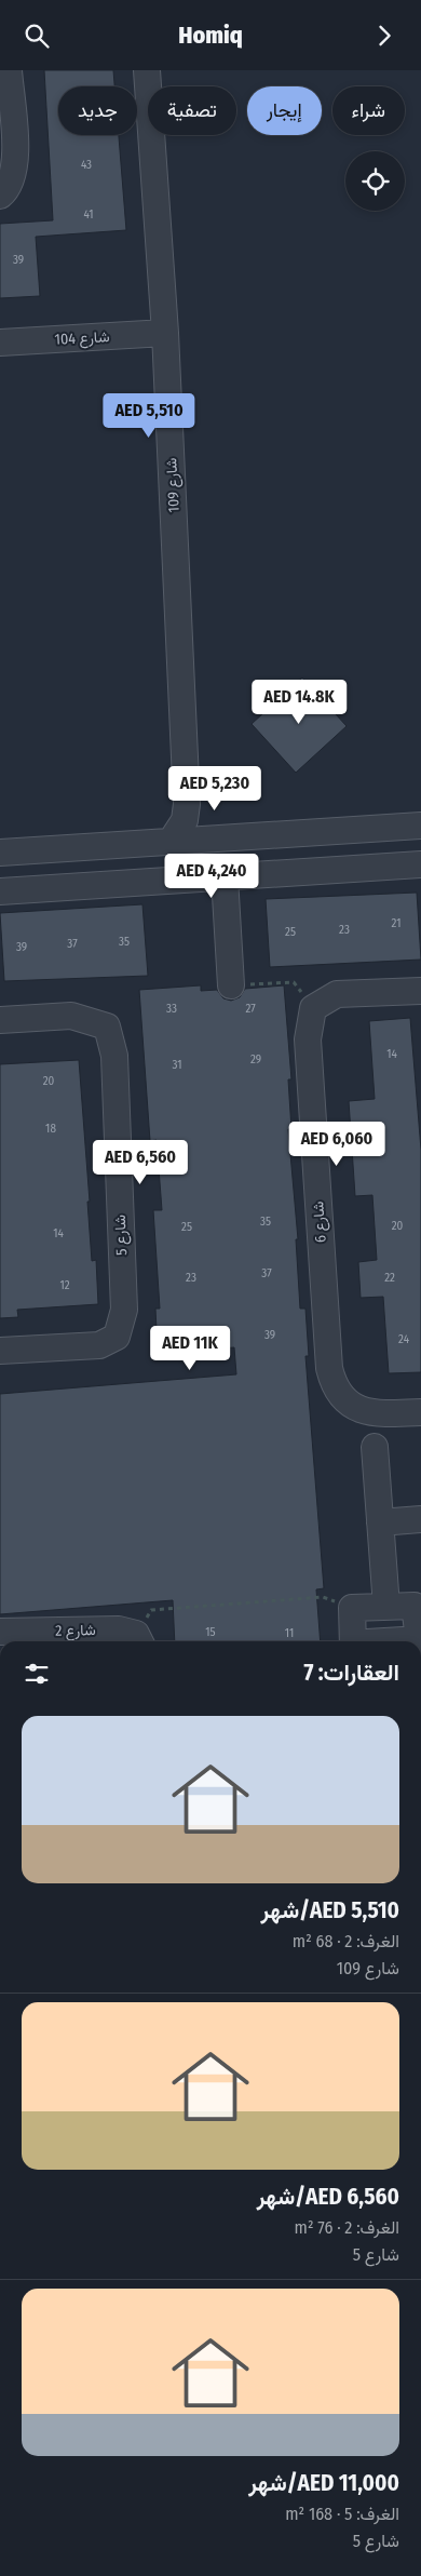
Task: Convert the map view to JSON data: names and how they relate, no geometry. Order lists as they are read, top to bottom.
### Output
{
  "streets": {
    "street": [
      "شارع 104",
      "شارع 109",
      "شارع 6",
      "شارع 5",
      "شارع 2"
    ]
  },
  "crossings": [
    ["شارع 104", "شارع 109"]
  ],
  "house_numbers": [
    "43",
    "41",
    "39",
    "21",
    "23",
    "25",
    "35",
    "37",
    "39",
    "33",
    "27",
    "14",
    "29",
    "31",
    "20",
    "18",
    "35",
    "20",
    "25",
    "14",
    "37",
    "23",
    "22",
    "12",
    "39",
    "24",
    "15",
    "11"
  ],
  "page": {
    "header": "Homiq",
    "chip": [
      "شراء",
      "إيجار",
      "تصفية",
      "جديد"
    ],
    "price": [
      "AED 5,510",
      "AED 14.8K",
      "AED 5,230",
      "AED 4,240",
      "AED 6,060",
      "AED 6,560",
      "AED 11K"
    ],
    "heading": "العقارات: 7",
    "list": [
      {
        "name": "AED 5,510/شهر",
        "note": "الغرف: 2 · 68 m² · شارع 109"
      },
      {
        "name": "AED 6,560/شهر",
        "note": "الغرف: 2 · 76 m² · شارع 5"
      },
      {
        "name": "AED 11,000/شهر",
        "note": "الغرف: 5 · 168 m² · شارع 5"
      }
    ]
  }
}
